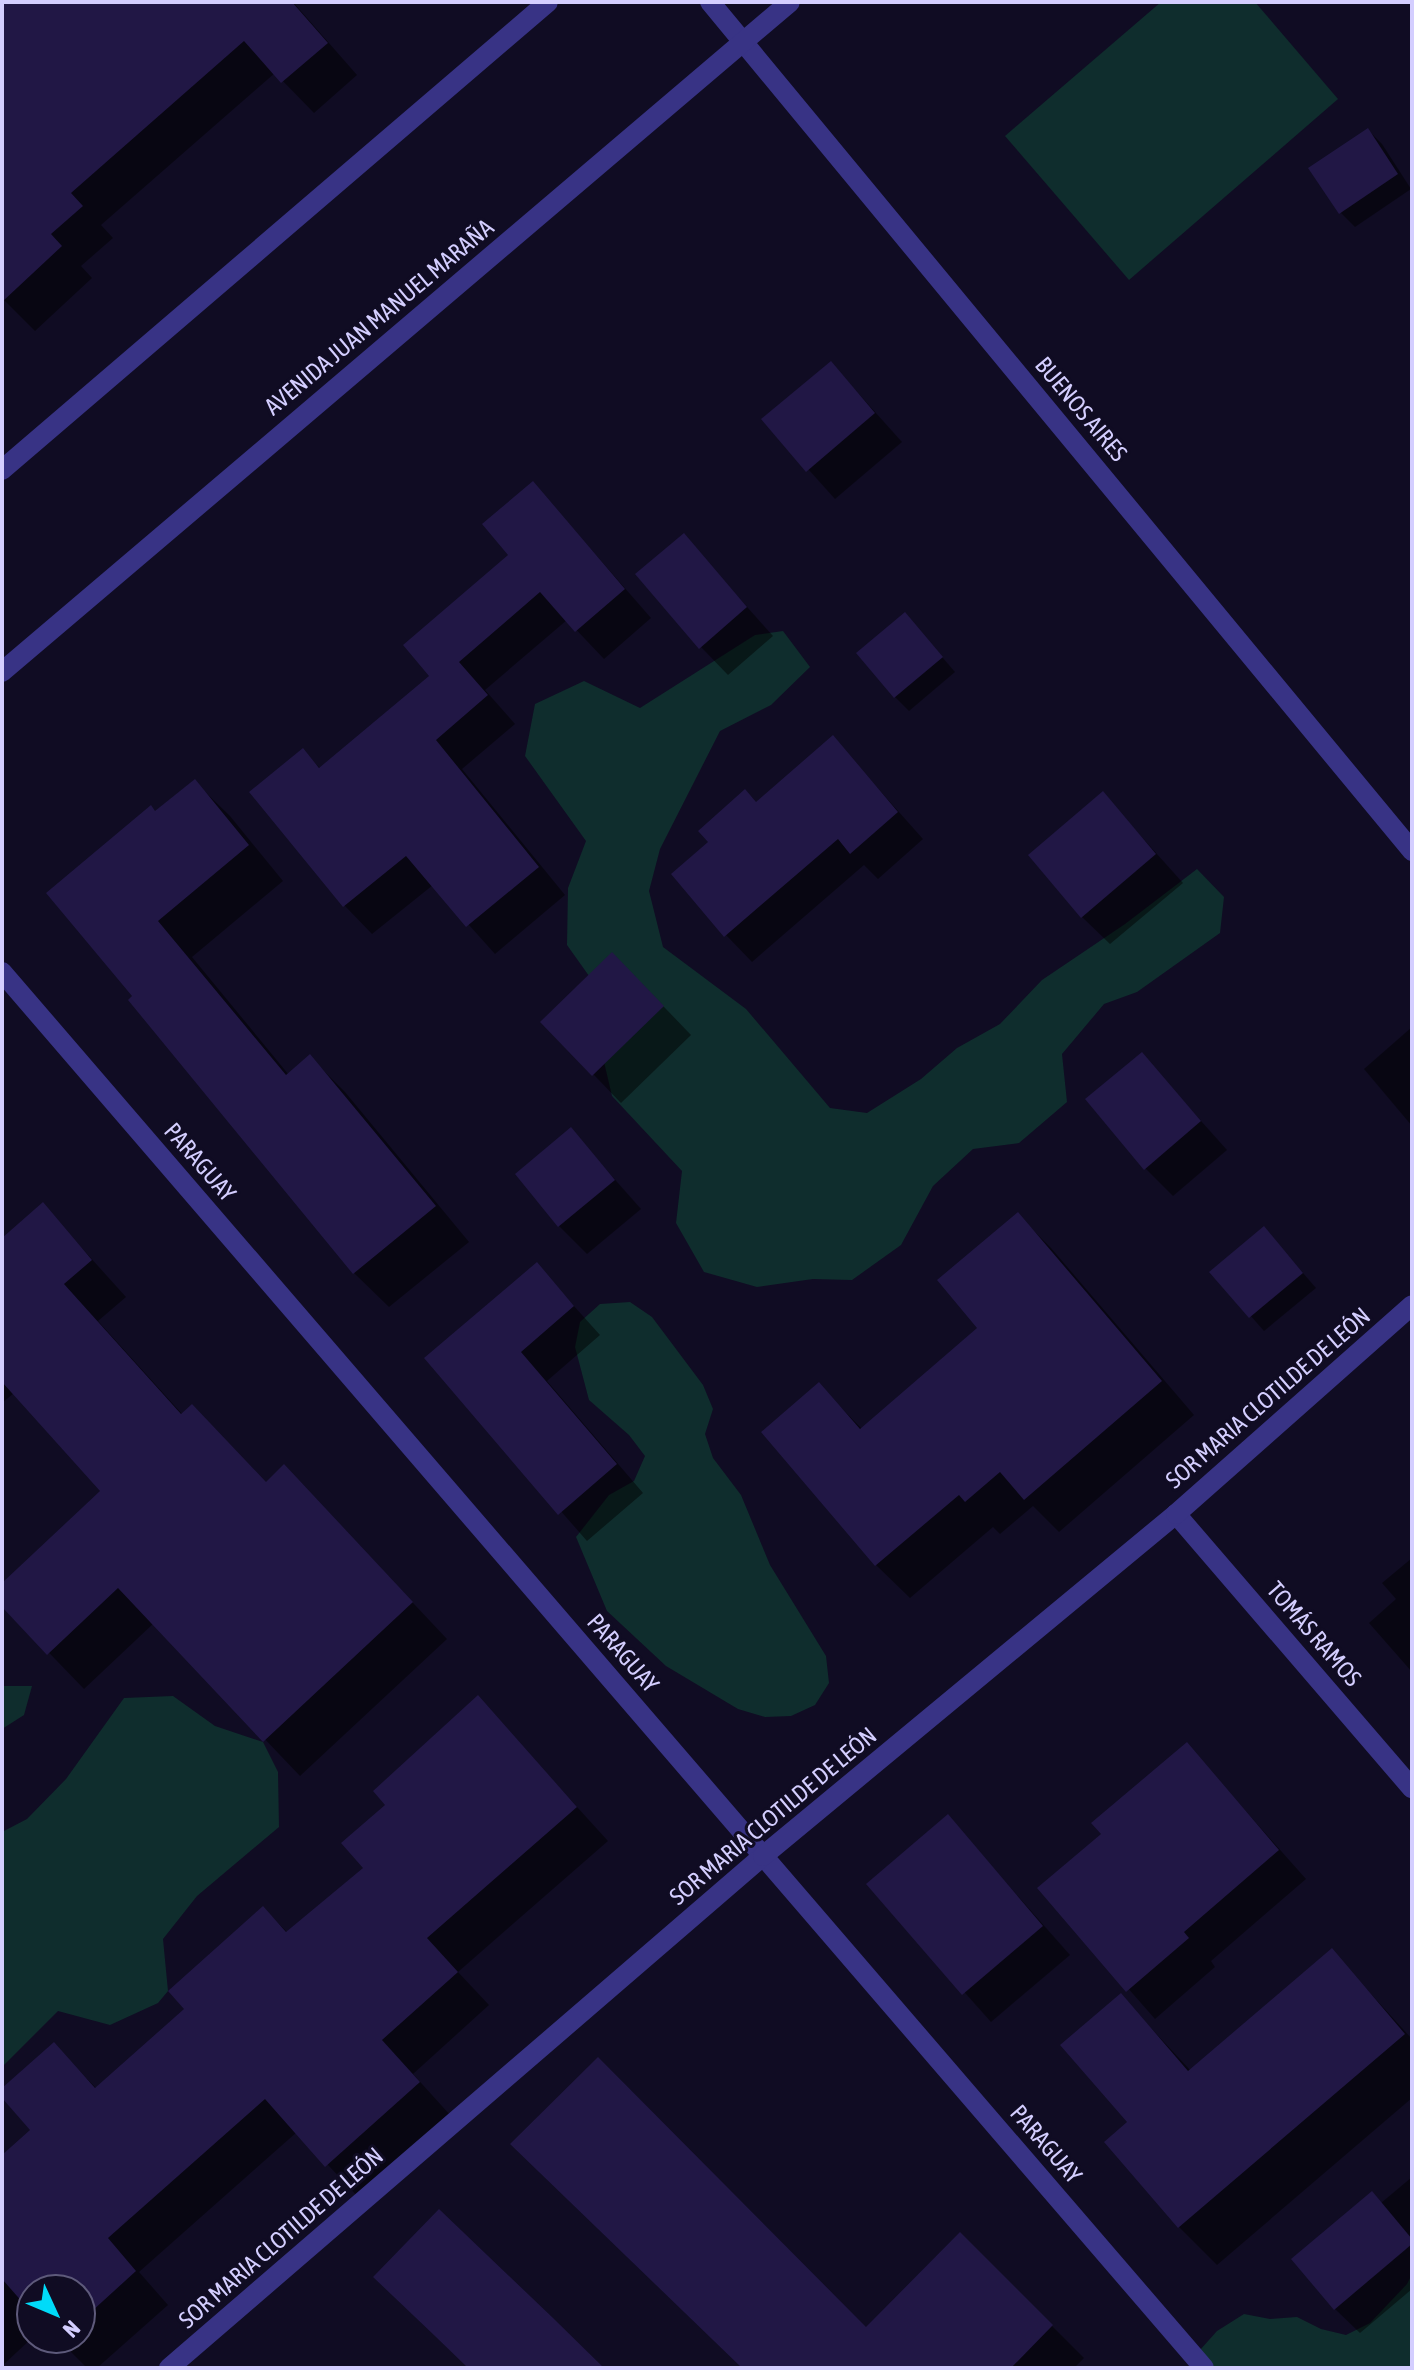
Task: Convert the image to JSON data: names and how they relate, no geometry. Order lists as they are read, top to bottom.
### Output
{
  "streets": {
    "street": [
      "AVENIDA JUAN MANUEL MARAÑA",
      "BUENOS AIRES",
      "PARAGUAY",
      "SOR MARIA CLOTILDE DE LEÓN",
      "TOMÁS RAMOS"
    ]
  },
  "crossings": [
    ["AVENIDA JUAN MANUEL MARAÑA", "BUENOS AIRES"],
    ["PARAGUAY", "SOR MARIA CLOTILDE DE LEÓN"],
    ["SOR MARIA CLOTILDE DE LEÓN", "TOMÁS RAMOS"]
  ],
  "north": "bottom right"
}
